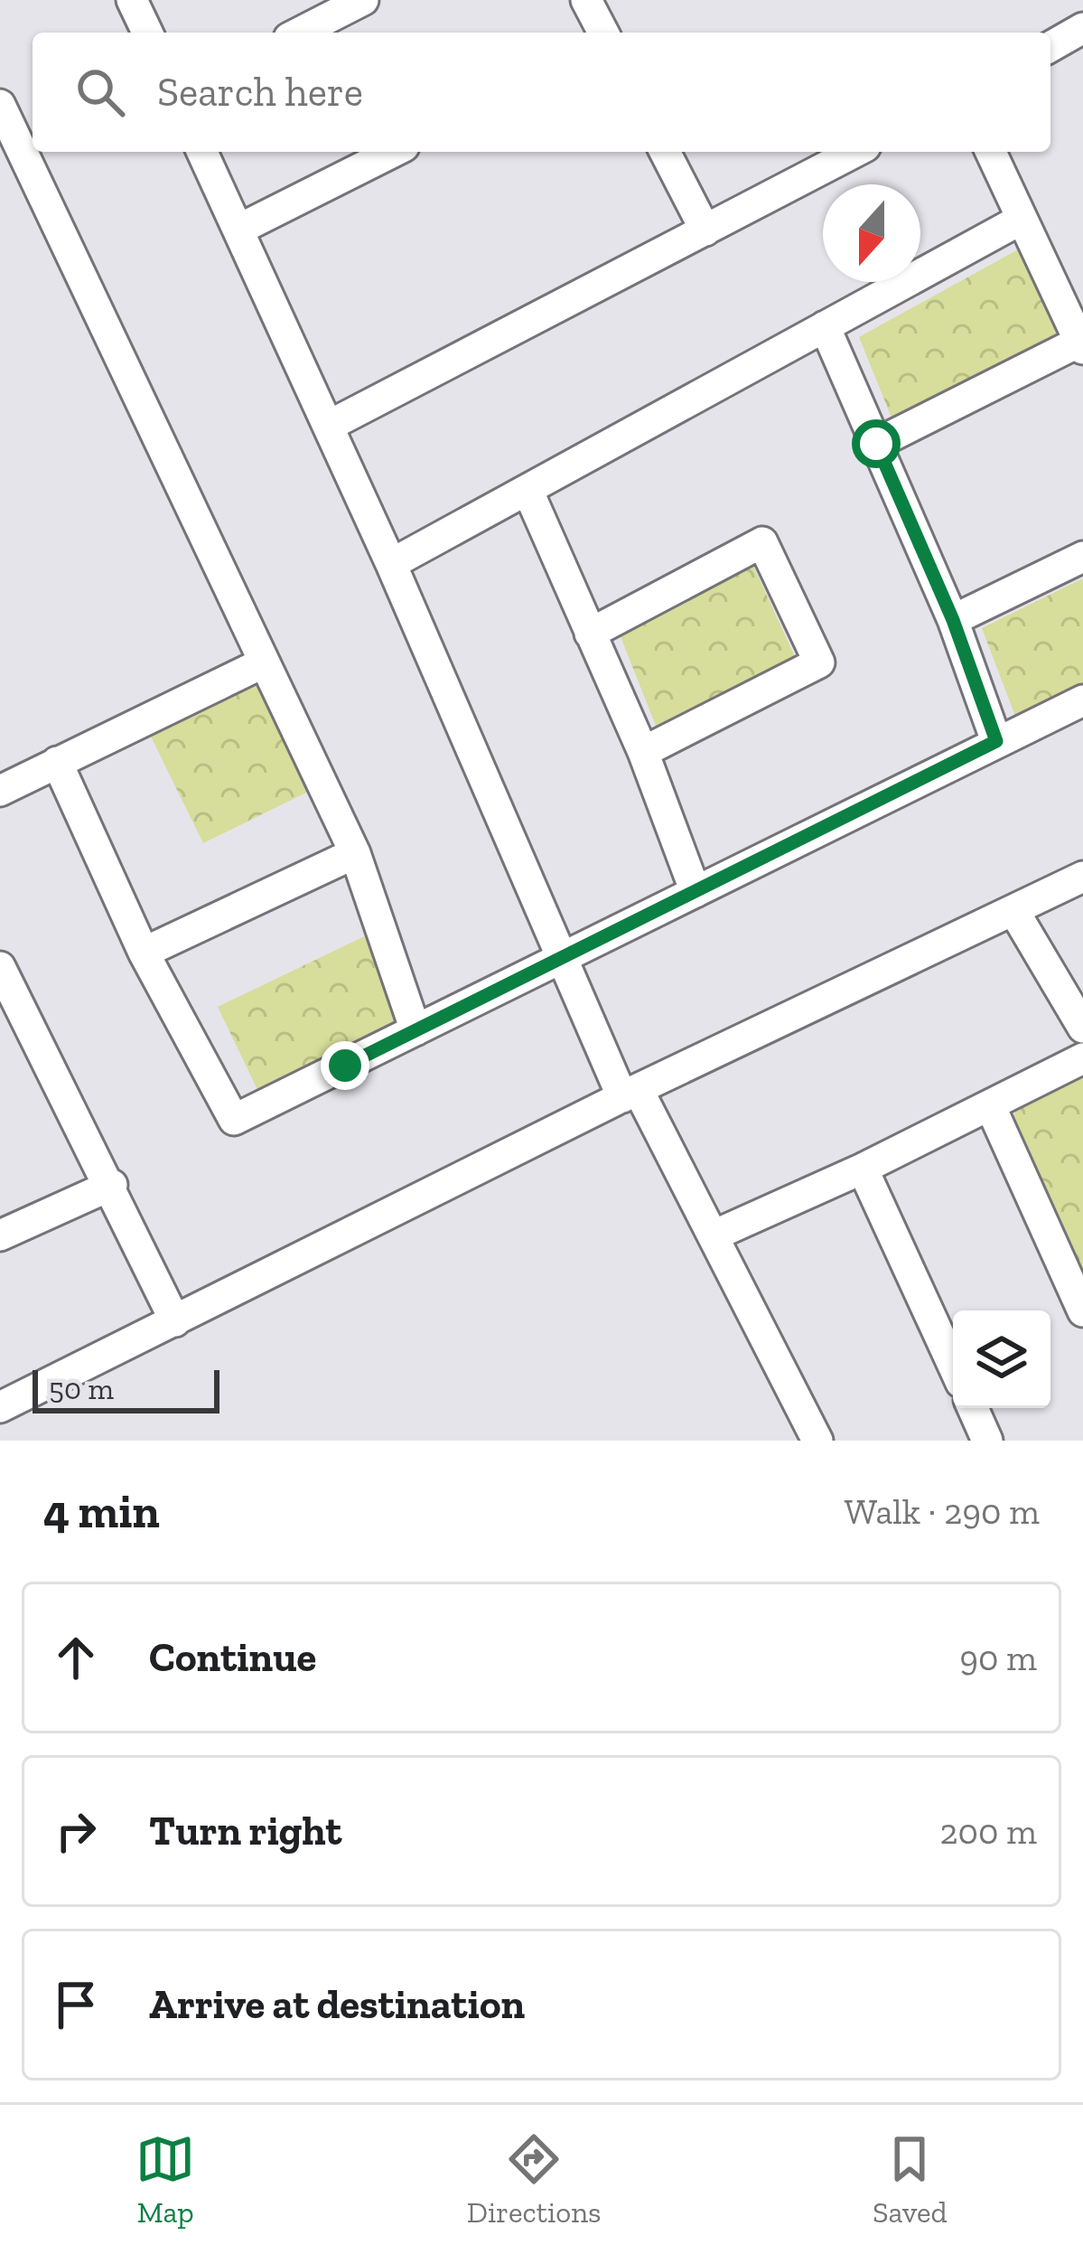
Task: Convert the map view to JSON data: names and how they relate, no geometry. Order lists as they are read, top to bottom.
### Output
{
  "scale_bar": "50 m",
  "north": "bottom",
  "page": {
    "search": "Search here",
    "scale": "50 m",
    "heading": ["4 min", "Walk · 290 m"],
    "list": [
      ["Continue", "90 m"],
      ["Turn right", "200 m"],
      "Arrive at destination"
    ],
    "nav": ["Map", "Directions", "Saved"]
  }
}
